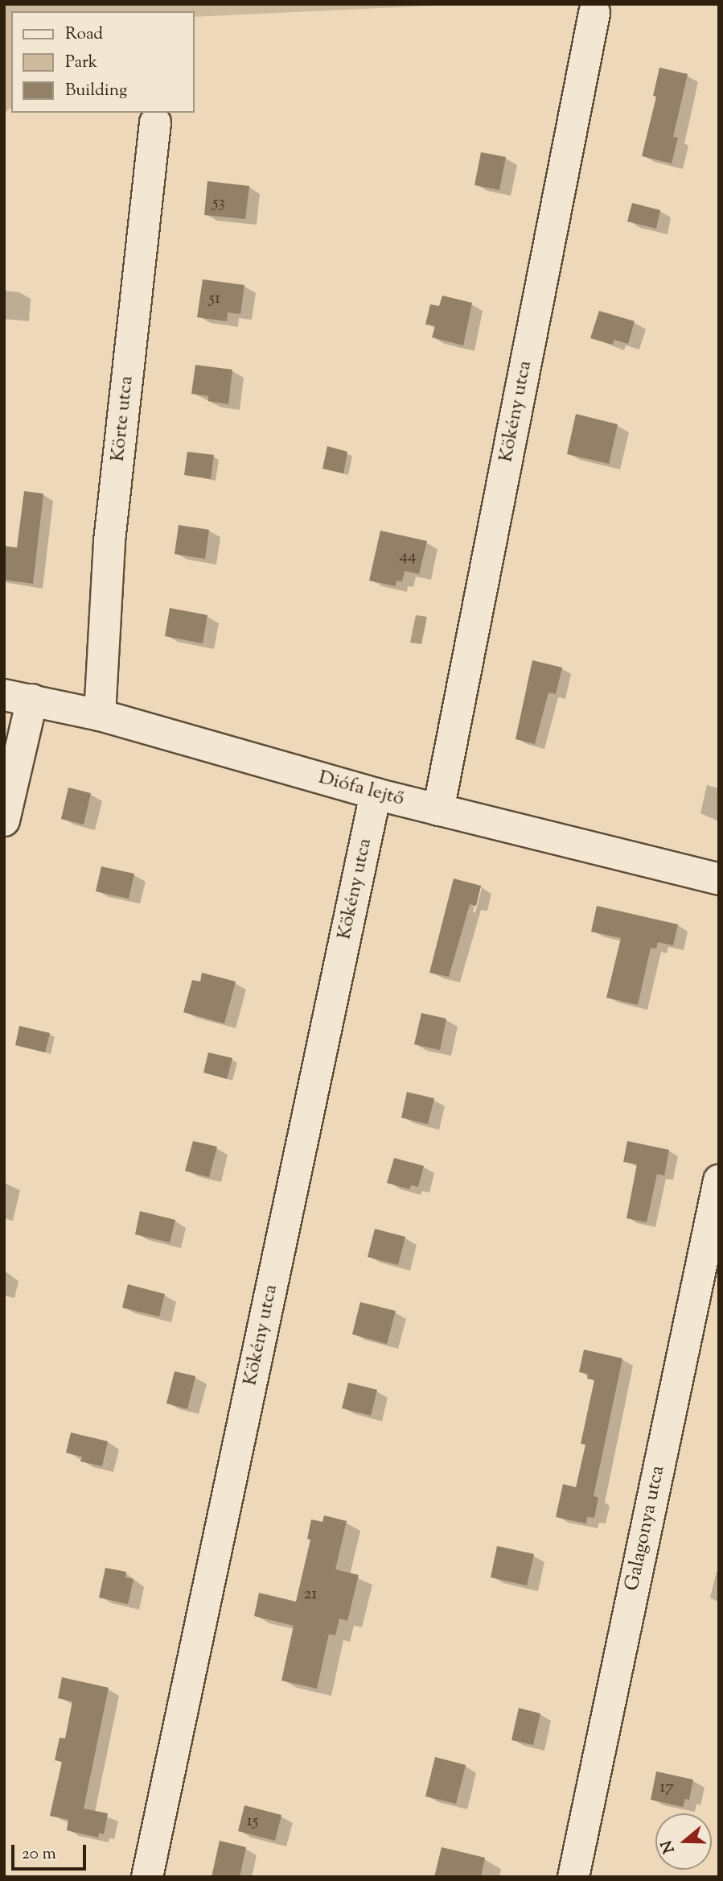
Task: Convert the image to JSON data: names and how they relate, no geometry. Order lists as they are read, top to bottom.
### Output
{
  "streets": {
    "street": [
      "Kökény utca",
      "Körte utca",
      "Diófa lejtő",
      "Galagonya utca"
    ]
  },
  "crossings": [
    ["Kökény utca", "Diófa lejtő"],
    ["Körte utca", "Diófa lejtő"]
  ],
  "house_numbers": [
    "53",
    "51",
    "44",
    "21",
    "17",
    "15"
  ],
  "legend": ["Road", "Park", "Building"],
  "scale_bar": "20 m",
  "north": "left"
}
